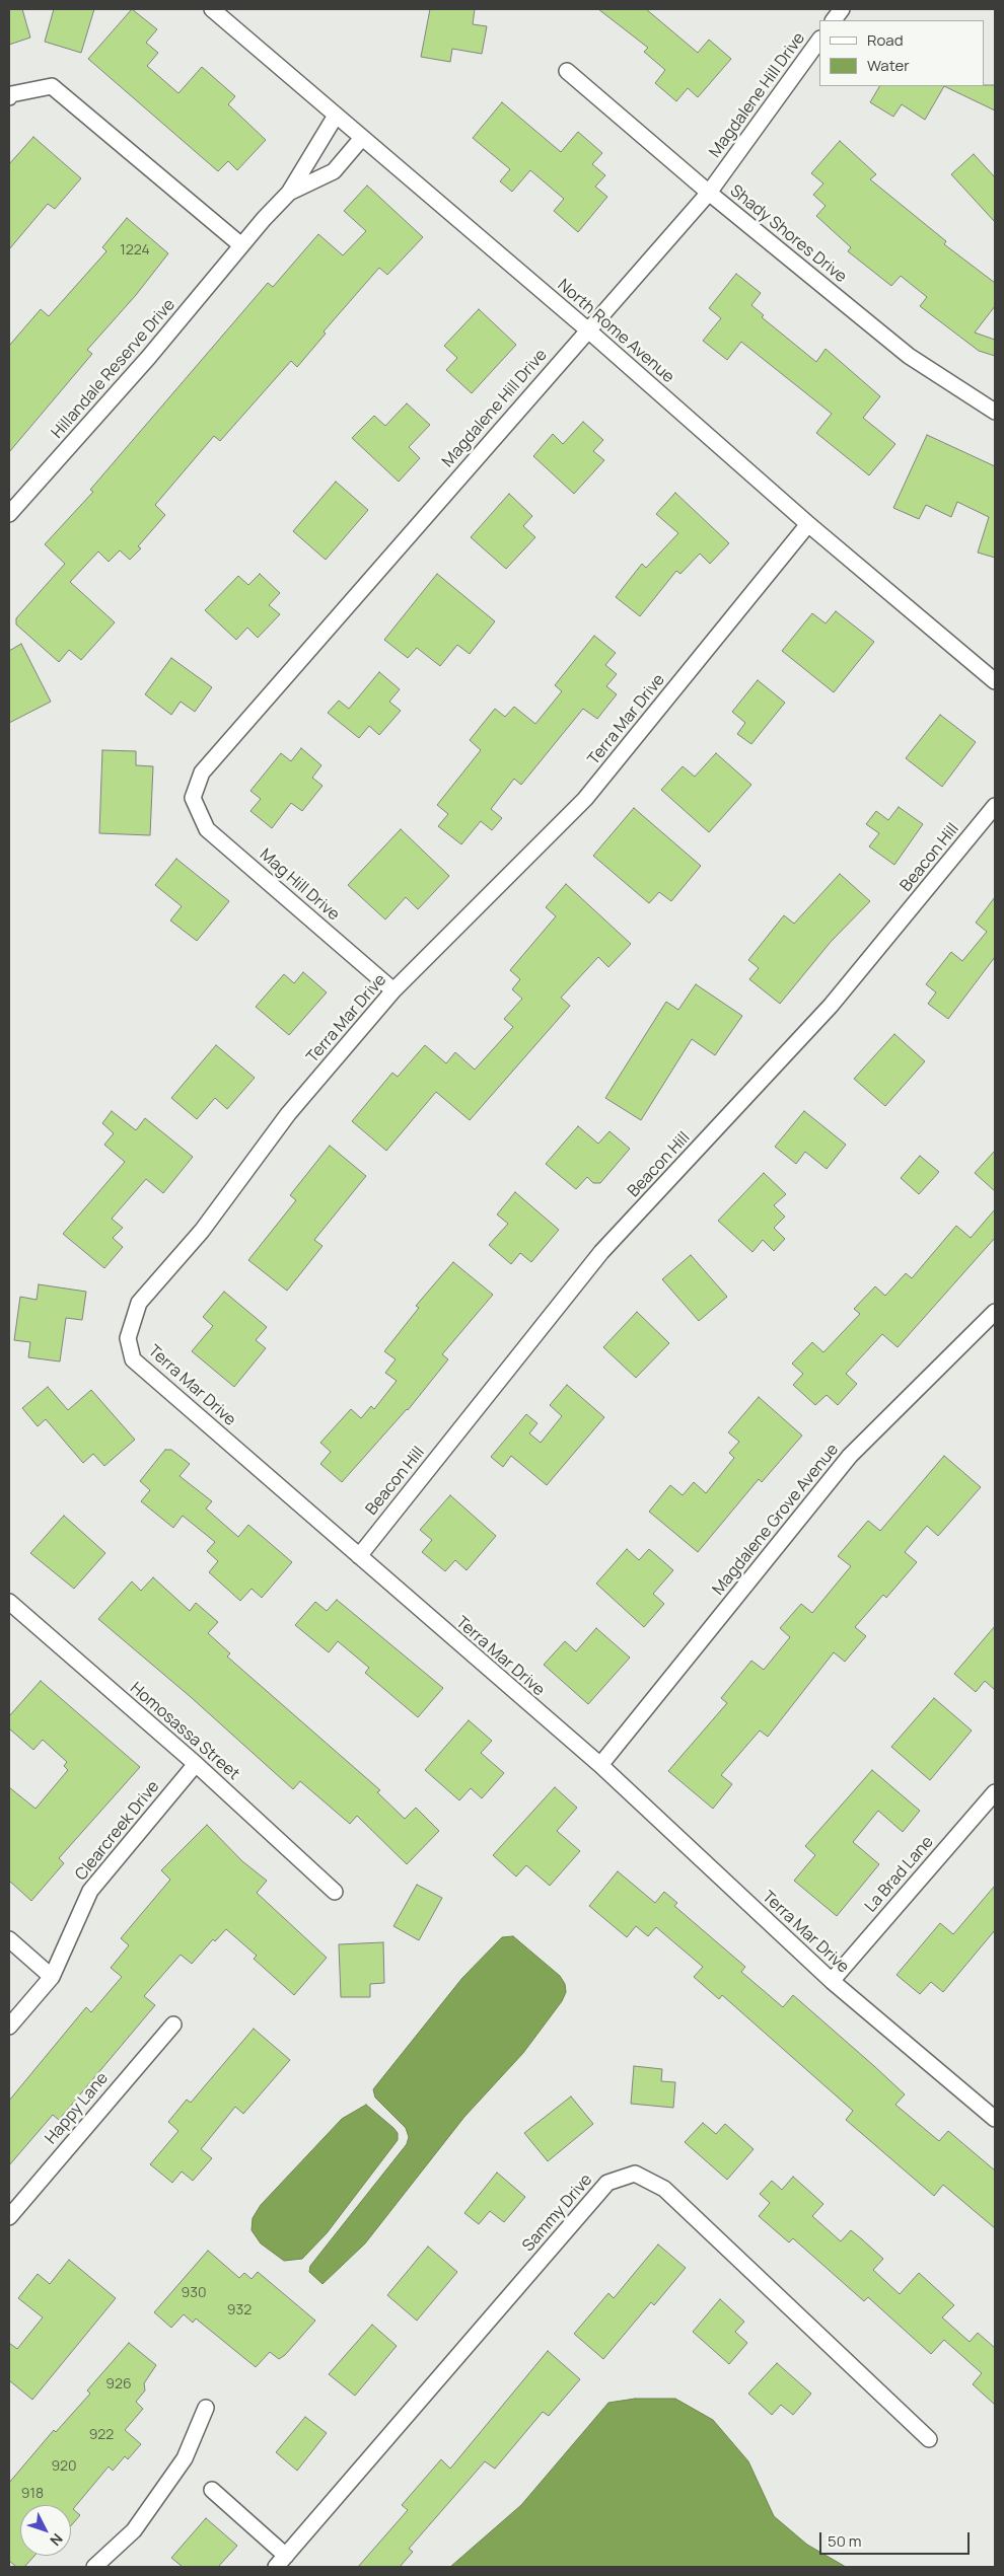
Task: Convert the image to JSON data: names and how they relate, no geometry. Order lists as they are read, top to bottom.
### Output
{
  "streets": {
    "street": [
      "Magdalene Hill Drive",
      "Shady Shores Drive",
      "North Rome Avenue",
      "Hillandale Reserve Drive",
      "Terra Mar Drive",
      "Beacon Hill",
      "Mag Hill Drive",
      "Magdalene Grove Avenue",
      "Homosassa Street",
      "Clearcreek Drive",
      "La Brad Lane",
      "Happy Lane",
      "Sammy Drive"
    ]
  },
  "crossings": [
    ["Magdalene Hill Drive", "Shady Shores Drive"],
    ["Magdalene Hill Drive", "North Rome Avenue"],
    ["Magdalene Hill Drive", "Mag Hill Drive"],
    ["North Rome Avenue", "Hillandale Reserve Drive"],
    ["North Rome Avenue", "Terra Mar Drive"],
    ["Terra Mar Drive", "Beacon Hill"],
    ["Terra Mar Drive", "Mag Hill Drive"],
    ["Terra Mar Drive", "Magdalene Grove Avenue"],
    ["Terra Mar Drive", "La Brad Lane"],
    ["Homosassa Street", "Clearcreek Drive"]
  ],
  "house_numbers": [
    "1224",
    "930",
    "932",
    "926",
    "922",
    "920",
    "918"
  ],
  "legend": ["Road", "Water"],
  "scale_bar": "50 m",
  "north": "bottom right"
}
